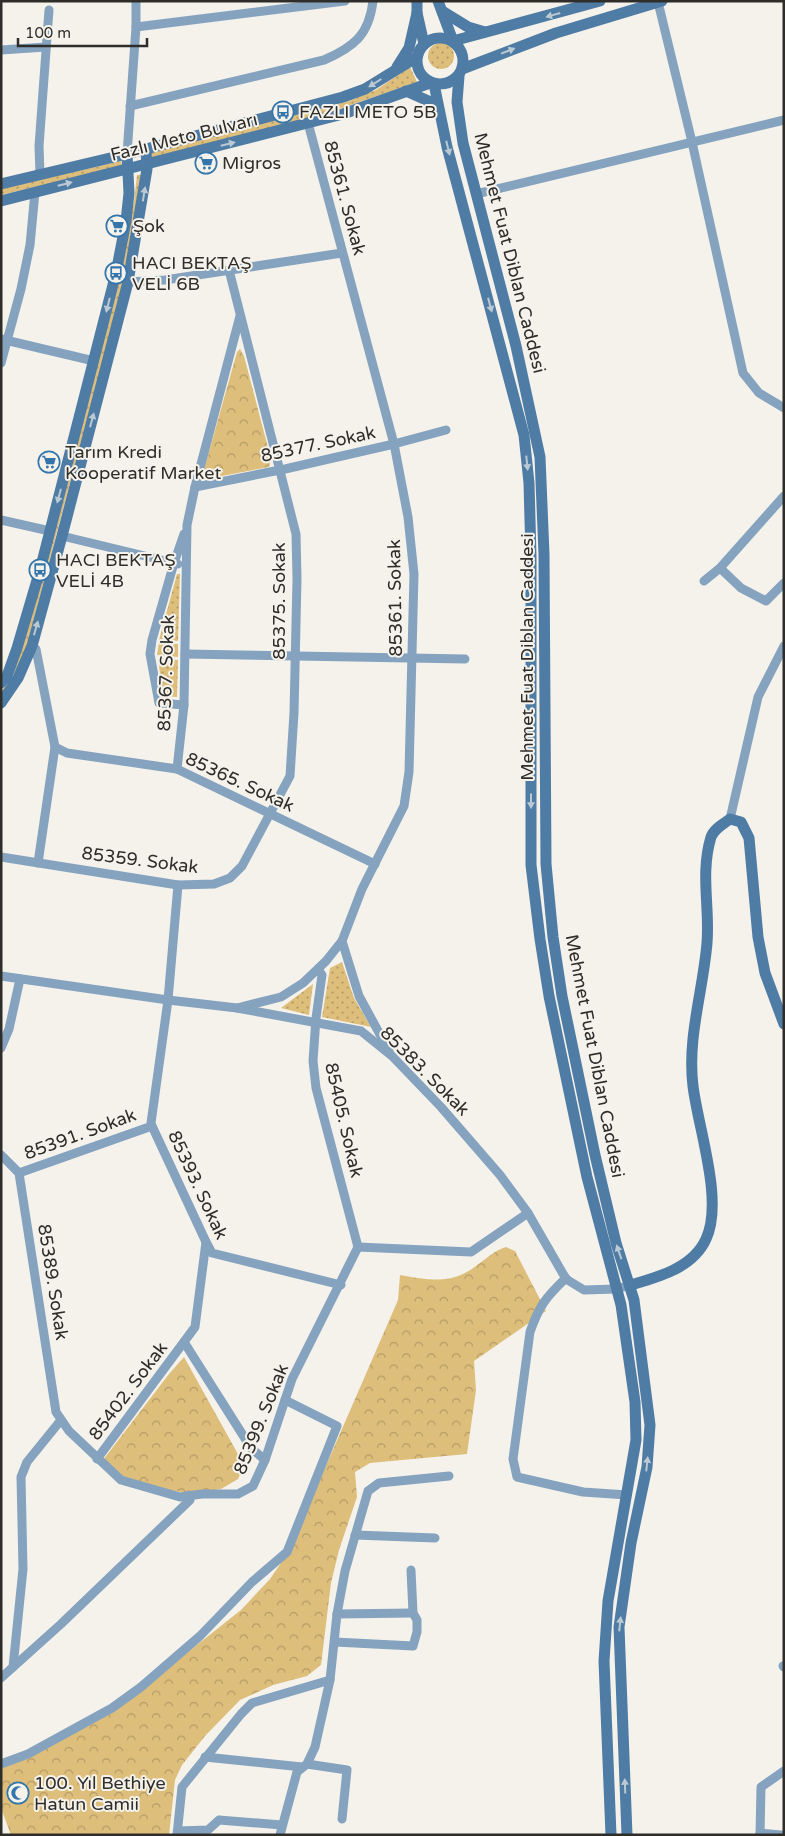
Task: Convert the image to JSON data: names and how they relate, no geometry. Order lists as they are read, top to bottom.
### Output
{
  "streets": {
    "main road": ["Fazlı Meto Bulvarı", "Mehmet Fuat Diblan Caddesi"],
    "street": [
      "85361. Sokak",
      "85377. Sokak",
      "85375. Sokak",
      "85367. Sokak",
      "85365. Sokak",
      "85359. Sokak",
      "85383. Sokak",
      "85405. Sokak",
      "85391. Sokak",
      "85393. Sokak",
      "85389. Sokak",
      "85402. Sokak",
      "85399. Sokak"
    ]
  },
  "crossings": [
    ["Fazlı Meto Bulvarı", "85361. Sokak"],
    ["Fazlı Meto Bulvarı", "Mehmet Fuat Diblan Caddesi"],
    ["85361. Sokak", "85377. Sokak"],
    ["85361. Sokak", "85365. Sokak"],
    ["85361. Sokak", "85383. Sokak"],
    ["85361. Sokak", "85405. Sokak"],
    ["85377. Sokak", "85375. Sokak"],
    ["85377. Sokak", "85367. Sokak"],
    ["85375. Sokak", "85367. Sokak"],
    ["85375. Sokak", "85365. Sokak"],
    ["85375. Sokak", "85359. Sokak"],
    ["85367. Sokak", "85365. Sokak"],
    ["85365. Sokak", "85359. Sokak"],
    ["85359. Sokak", "85393. Sokak"],
    ["85383. Sokak", "85405. Sokak"],
    ["85383. Sokak", "85393. Sokak"],
    ["85405. Sokak", "85399. Sokak"],
    ["85391. Sokak", "85393. Sokak"],
    ["85391. Sokak", "85389. Sokak"],
    ["85393. Sokak", "85402. Sokak"],
    ["85393. Sokak", "85399. Sokak"],
    ["85389. Sokak", "85399. Sokak"],
    ["85402. Sokak", "85399. Sokak"]
  ],
  "places": {
    "bus stop": ["FAZLI METO 5B", "HACI BEKTAŞ VELİ 6B", "HACI BEKTAŞ VELİ 4B"],
    "supermarket": ["Migros", "Şok", "Tarım Kredi Kooperatif Market"],
    "mosque": ["100. Yıl Bethiye Hatun Camii"]
  },
  "scale_bar": "100 m"
}
